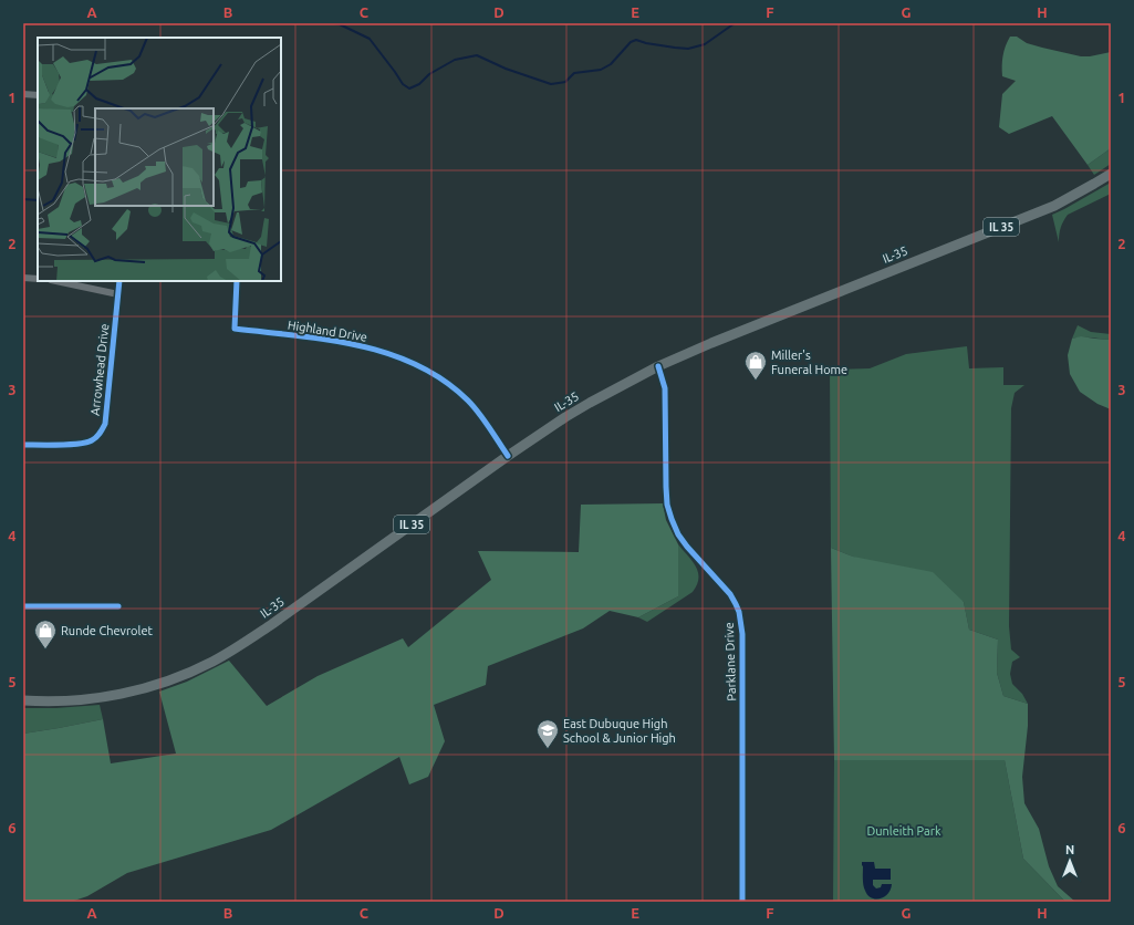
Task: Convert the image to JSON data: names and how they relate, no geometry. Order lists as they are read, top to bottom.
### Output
{
  "streets": {
    "main road": ["IL 35", "IL-35"],
    "street": ["Highland Drive", "Arrowhead Drive", "Parklane Drive"]
  },
  "crossings": [
    ["IL-35", "Highland Drive"],
    ["IL-35", "Parklane Drive"]
  ],
  "parks": ["Dunleith Park"],
  "places": {
    "shop": ["Miller's Funeral Home", "Runde Chevrolet"],
    "school or university": ["East Dubuque High School & Junior High"]
  },
  "north": "top",
  "grid": {
    "columns": [
      "A",
      "B",
      "C",
      "D",
      "E",
      "F",
      "G",
      "H"
    ],
    "rows": [
      "1",
      "2",
      "3",
      "4",
      "5",
      "6"
    ]
  }
}
